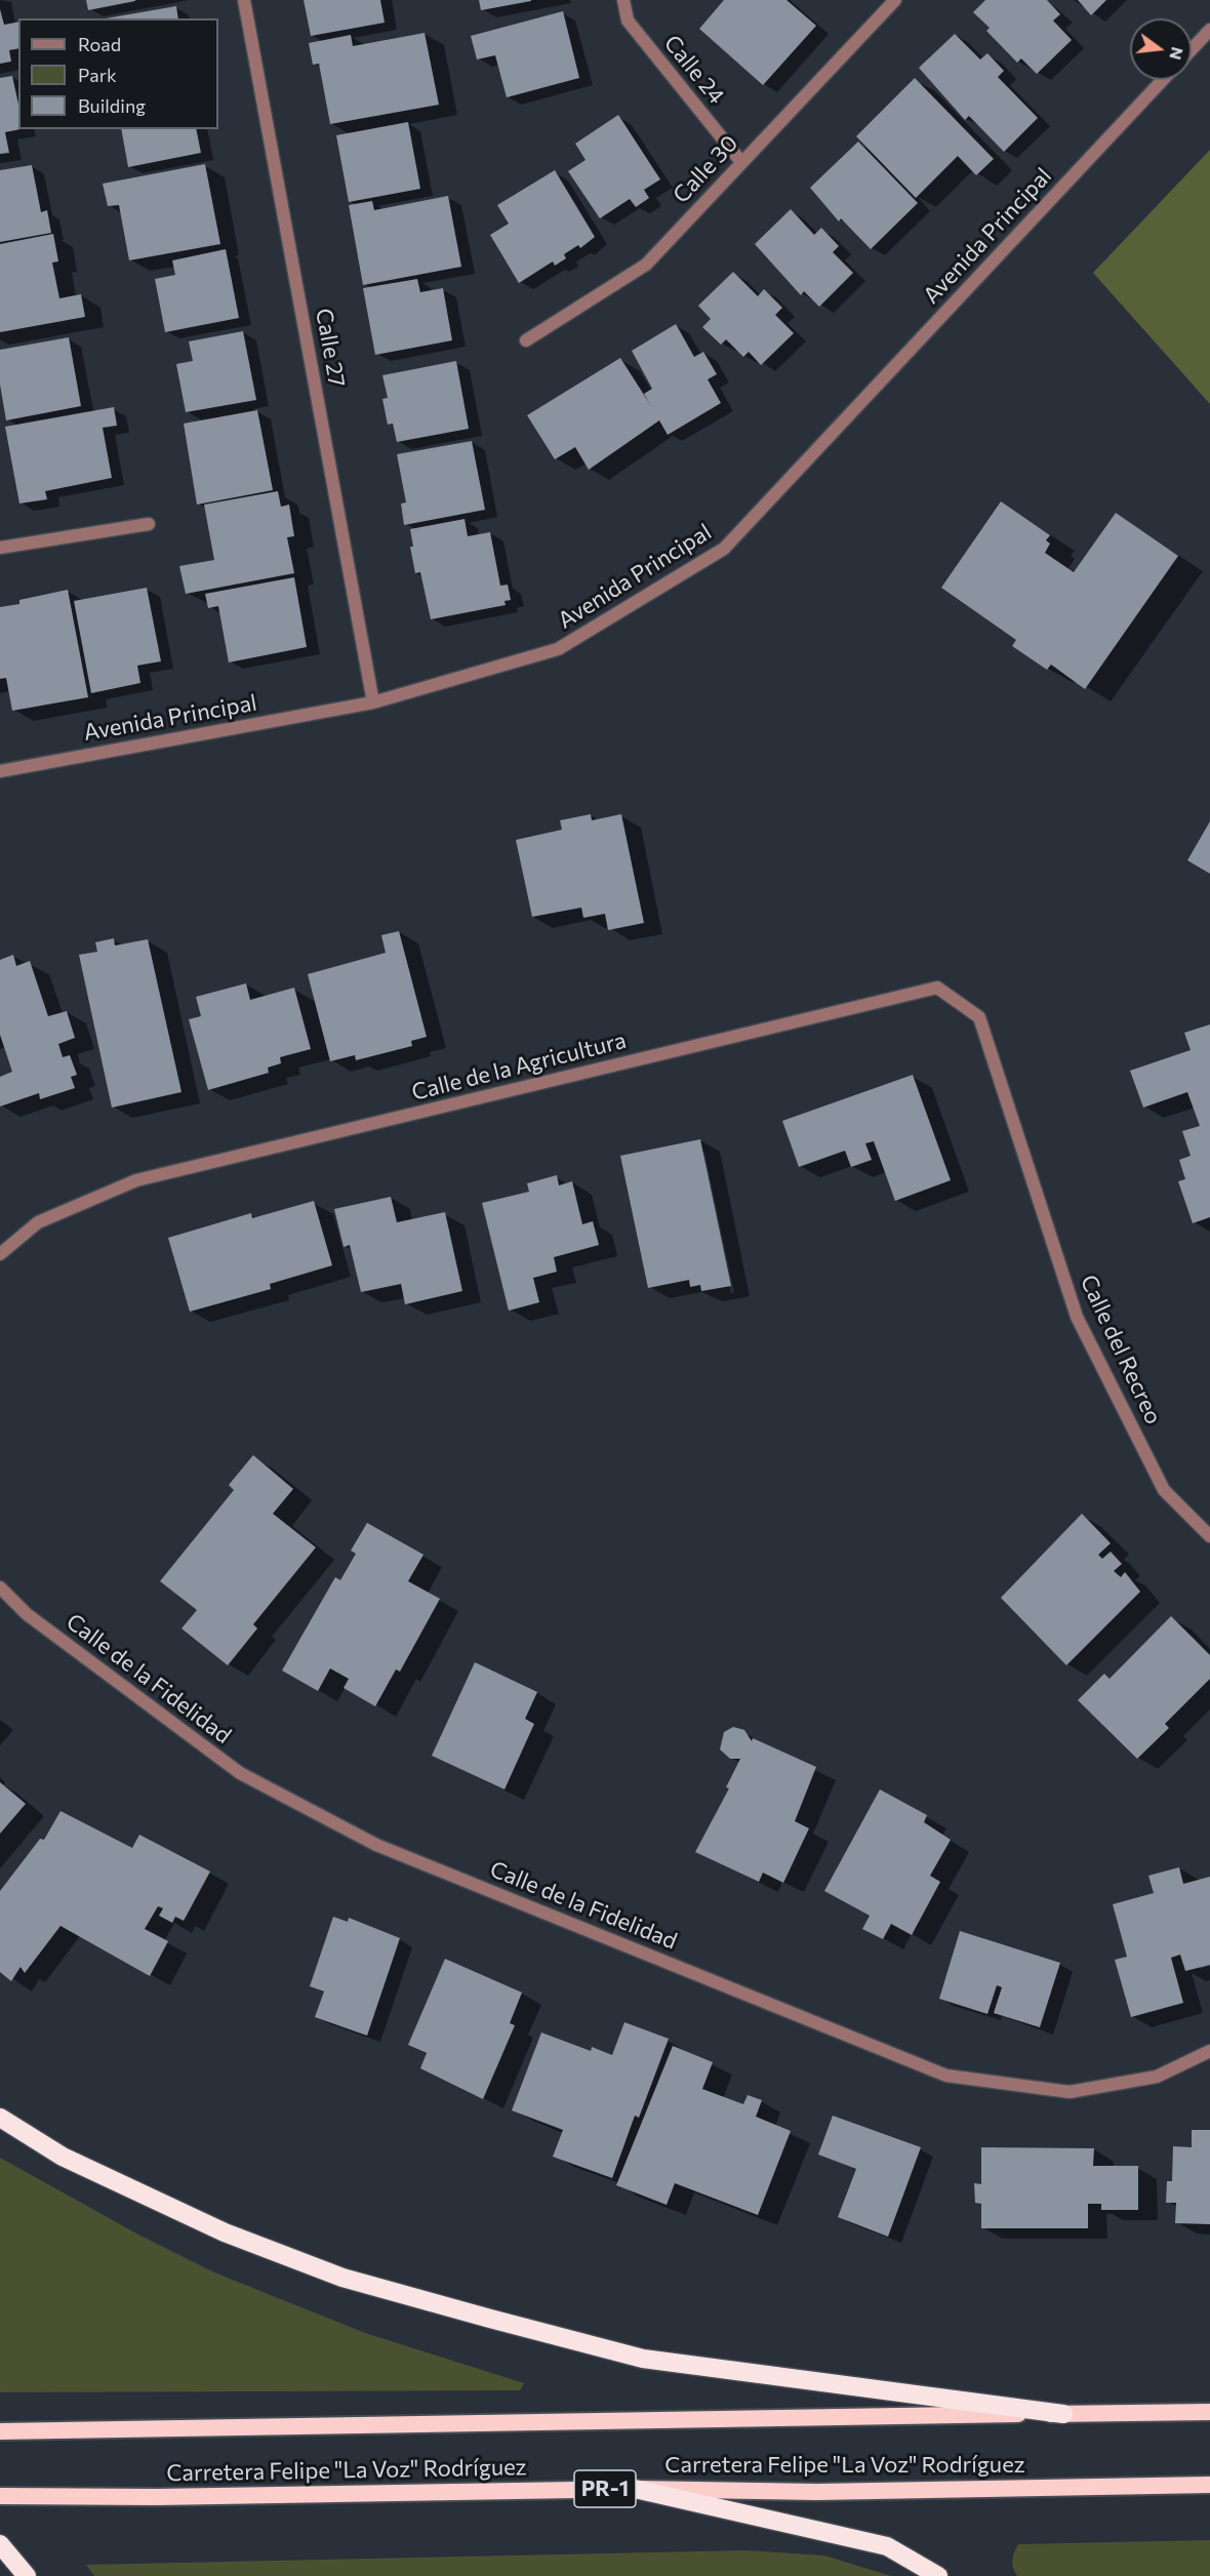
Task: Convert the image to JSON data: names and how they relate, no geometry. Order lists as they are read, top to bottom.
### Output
{
  "streets": {
    "highway": ["Carretera Felipe \"La Voz\" Rodríguez", "PR-1"],
    "street": [
      "Calle 24",
      "Calle 30",
      "Avenida Principal",
      "Calle 27",
      "Calle de la Agricultura",
      "Calle del Recreo",
      "Calle de la Fidelidad"
    ]
  },
  "crossings": [
    ["Calle 24", "Calle 30"],
    ["Avenida Principal", "Calle 27"],
    ["Calle de la Agricultura", "Calle del Recreo"]
  ],
  "legend": ["Road", "Park", "Building"],
  "north": "right"
}
